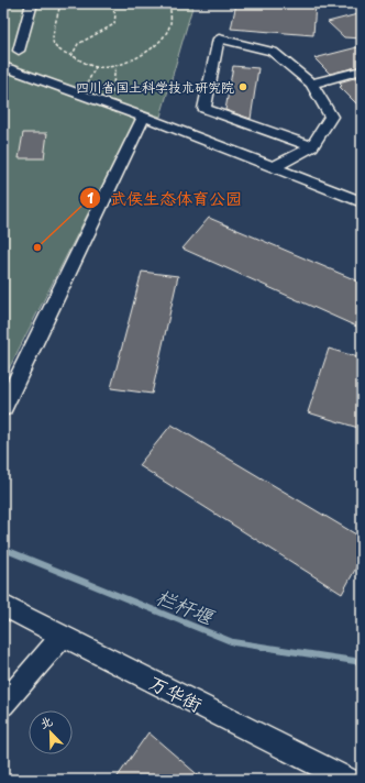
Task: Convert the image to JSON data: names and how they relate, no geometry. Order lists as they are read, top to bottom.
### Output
{
  "streets": {
    "street": ["万华街"]
  },
  "water": ["栏杆堰"],
  "places": ["四川省国土科学技术研究院", "武侯生态体育公园"],
  "north": "top left"
}
